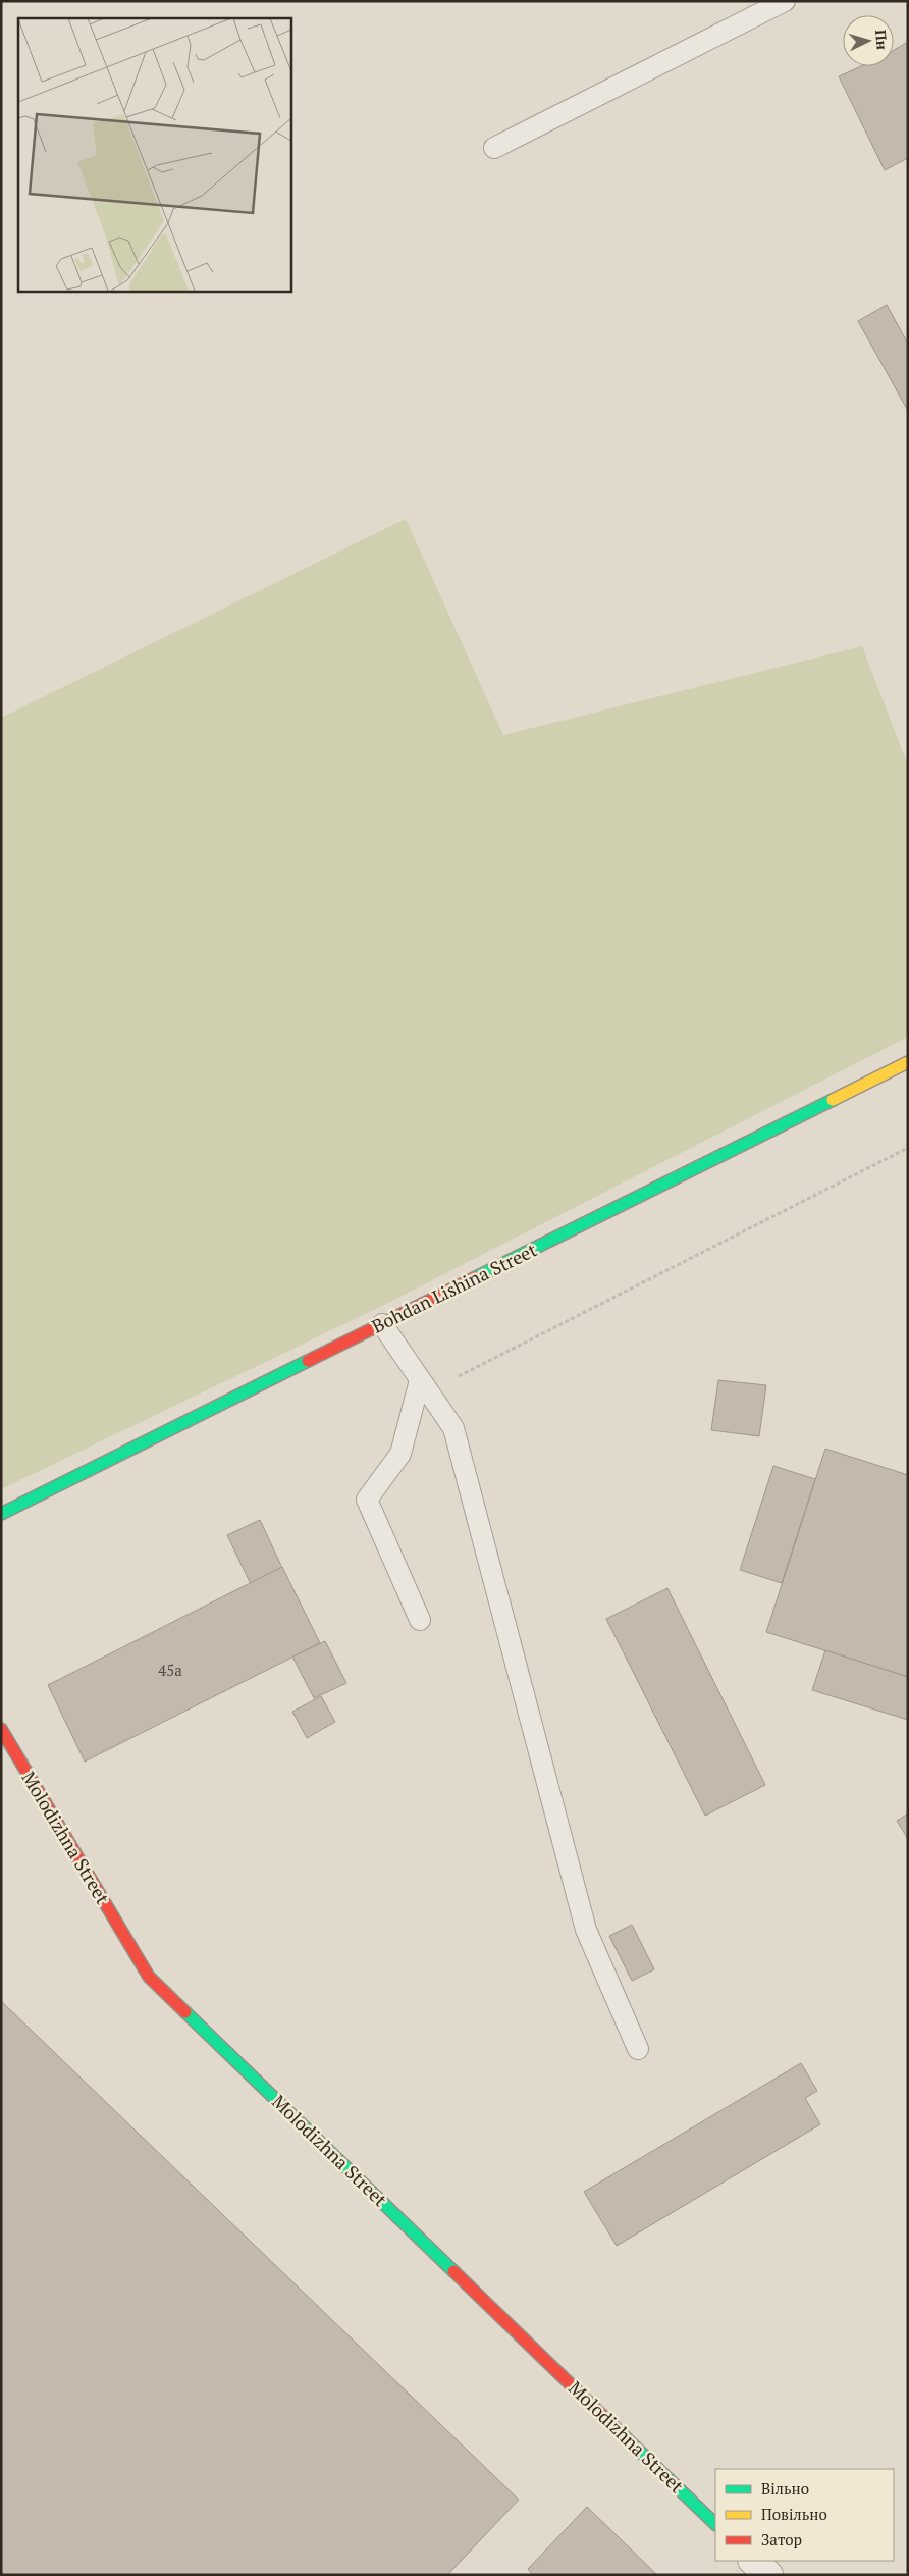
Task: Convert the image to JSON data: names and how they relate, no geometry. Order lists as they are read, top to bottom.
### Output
{
  "streets": {
    "street": ["Bohdan Lishina Street", "Molodizhna Street"]
  },
  "house_numbers": ["45а"],
  "legend": ["Вільно", "Повільно", "Затор"],
  "north": "right"
}
